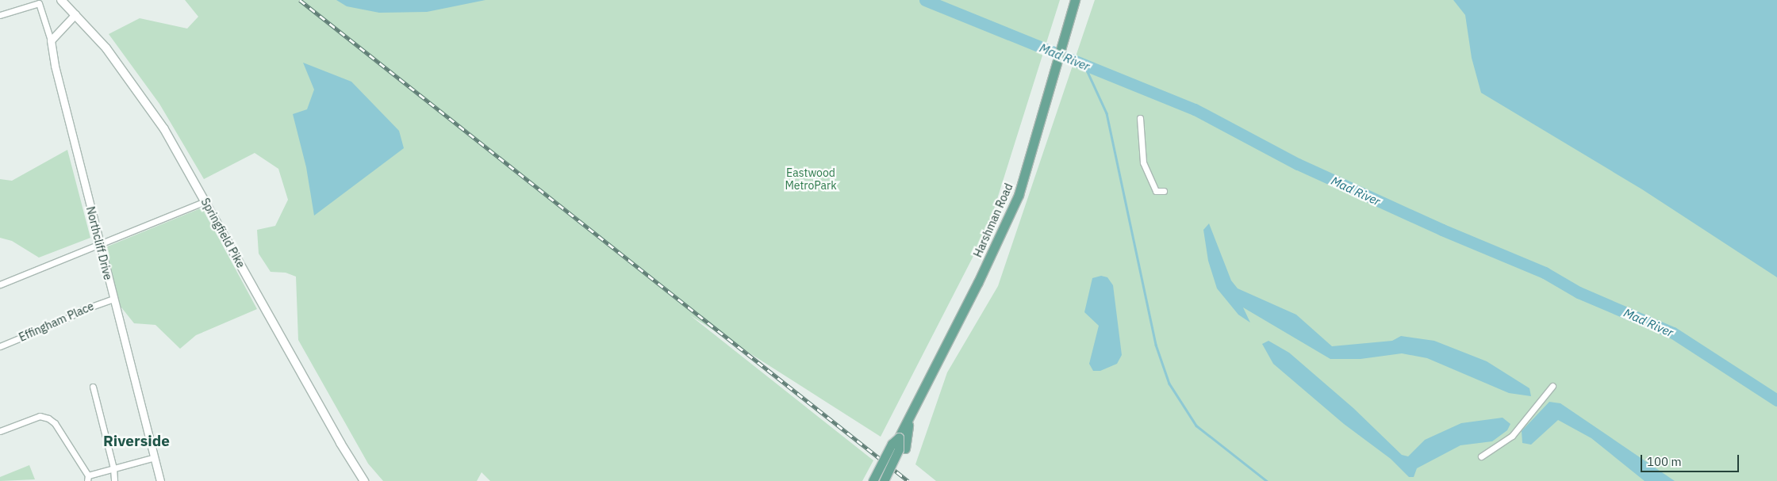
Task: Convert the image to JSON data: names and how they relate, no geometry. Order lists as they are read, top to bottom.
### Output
{
  "streets": {
    "main road": ["Harshman Road", "Springfield Pike"],
    "street": ["Northcliff Drive", "Effingham Place"]
  },
  "crossings": [
    ["Northcliff Drive", "Effingham Place"]
  ],
  "districts": ["Riverside"],
  "water": ["Mad River"],
  "parks": ["Eastwood MetroPark"],
  "scale_bar": "100 m"
}
